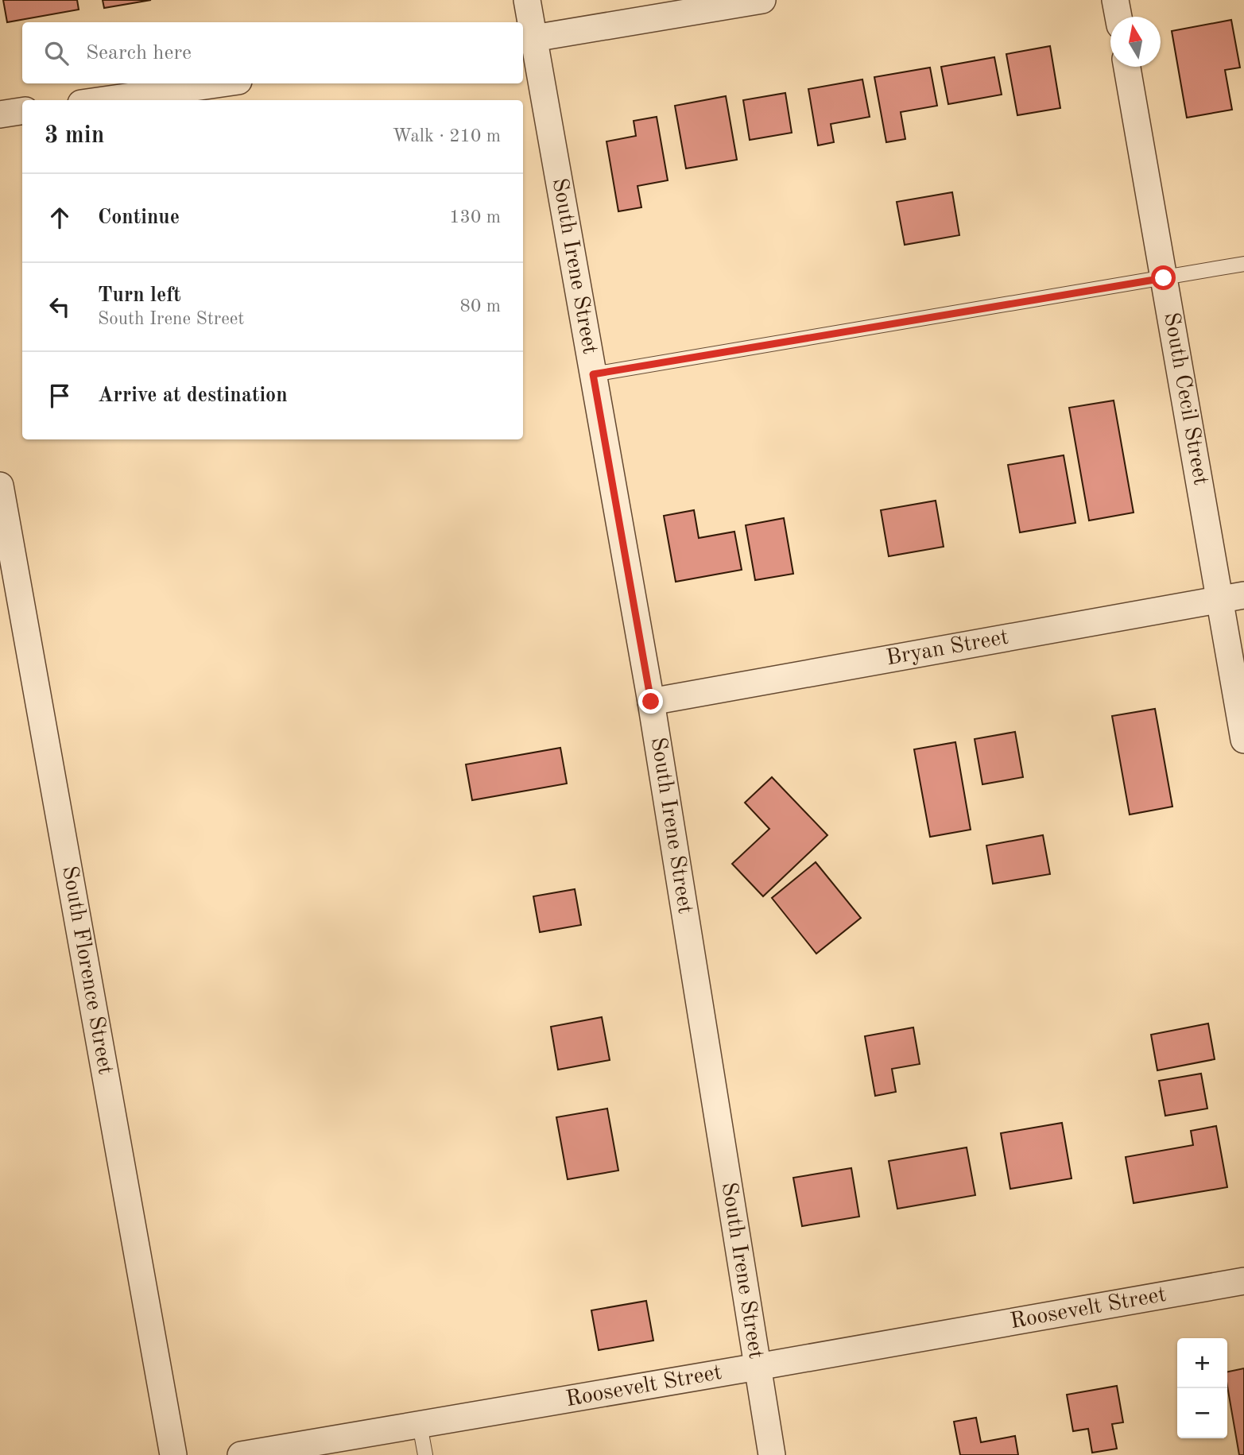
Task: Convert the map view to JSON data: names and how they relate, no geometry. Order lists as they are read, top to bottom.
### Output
{
  "streets": {
    "street": [
      "South Irene Street",
      "South Cecil Street",
      "Bryan Street",
      "South Florence Street",
      "Roosevelt Street"
    ]
  },
  "crossings": [
    ["South Irene Street", "Bryan Street"],
    ["South Irene Street", "Roosevelt Street"],
    ["South Cecil Street", "Bryan Street"]
  ],
  "north": "top",
  "page": {
    "search": "Search here",
    "heading": ["3 min", "Walk · 210 m"],
    "list": [
      ["Continue", "130 m"],
      ["Turn left", "South Irene Street", "80 m"],
      "Arrive at destination"
    ],
    "map_buttons": ["+", "−"]
  }
}
